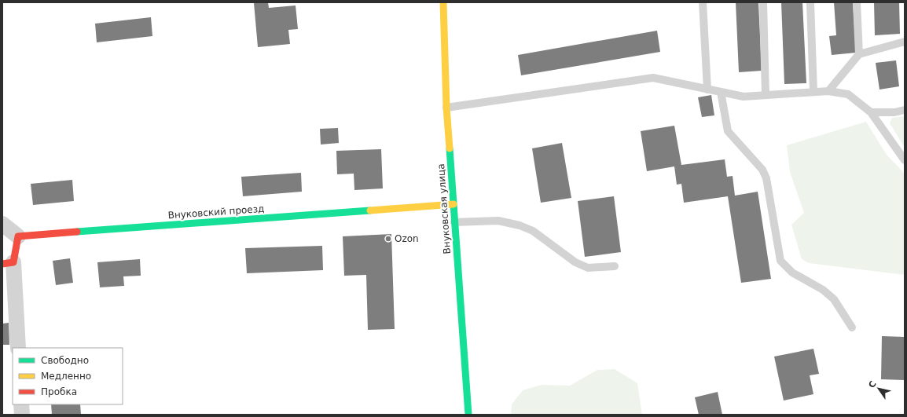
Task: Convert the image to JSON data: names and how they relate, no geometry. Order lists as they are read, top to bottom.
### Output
{
  "streets": {
    "street": ["Внуковская улица", "Внуковский проезд"]
  },
  "crossings": [
    ["Внуковская улица", "Внуковский проезд"]
  ],
  "places": ["Ozon"],
  "legend": ["Свободно", "Медленно", "Пробка"],
  "north": "top left"
}
